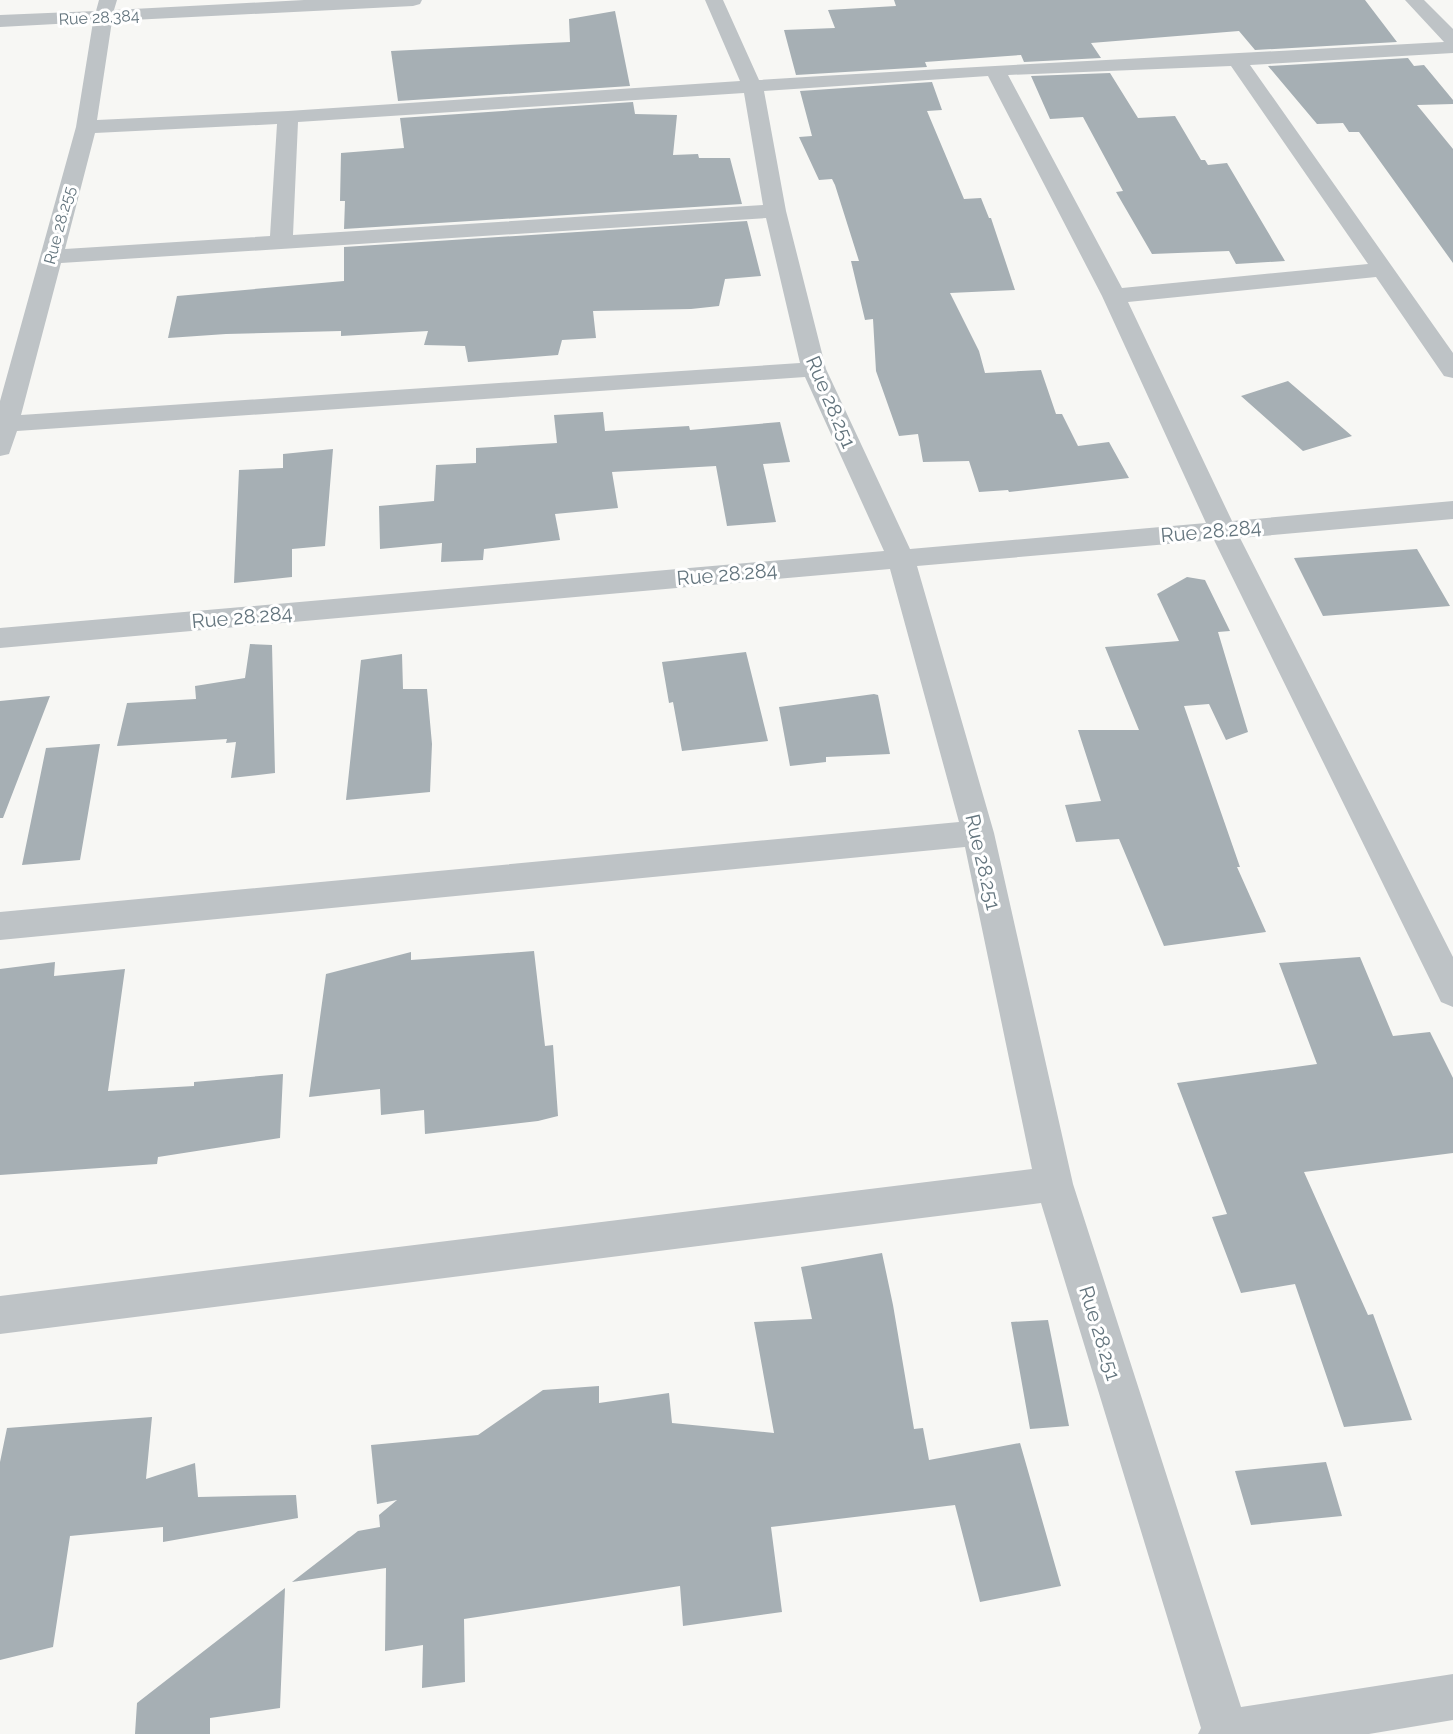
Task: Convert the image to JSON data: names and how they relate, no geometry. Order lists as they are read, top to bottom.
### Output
{
  "streets": {
    "street": [
      "Rue 28.384",
      "Rue 28.255",
      "Rue 28.251",
      "Rue 28.284"
    ]
  },
  "crossings": [
    ["Rue 28.384", "Rue 28.255"],
    ["Rue 28.251", "Rue 28.284"]
  ]
}
